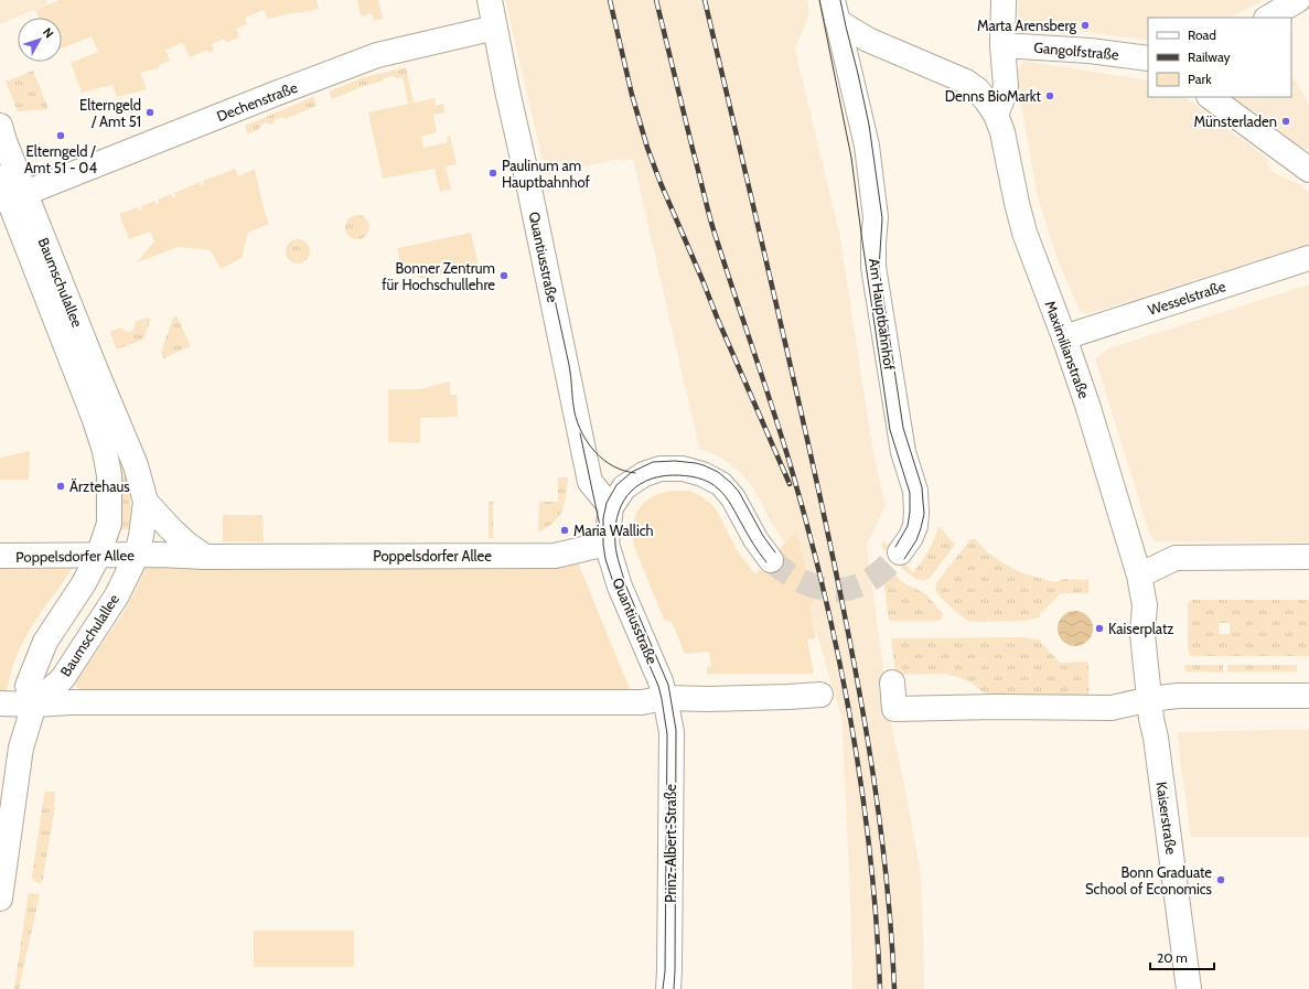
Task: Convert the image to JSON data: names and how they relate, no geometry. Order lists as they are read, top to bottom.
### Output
{
  "streets": {
    "street": [
      "Gangolfstraße",
      "Dechenstraße",
      "Quantiusstraße",
      "Baumschulallee",
      "Wesselstraße",
      "Am Hauptbahnhof",
      "Maximilianstraße",
      "Poppelsdorfer Allee",
      "Kaiserstraße",
      "Prinz-Albert-Straße"
    ]
  },
  "crossings": [
    ["Dechenstraße", "Quantiusstraße"],
    ["Dechenstraße", "Baumschulallee"],
    ["Quantiusstraße", "Poppelsdorfer Allee"],
    ["Quantiusstraße", "Prinz-Albert-Straße"],
    ["Baumschulallee", "Poppelsdorfer Allee"],
    ["Wesselstraße", "Maximilianstraße"],
    ["Am Hauptbahnhof", "Maximilianstraße"],
    ["Maximilianstraße", "Kaiserstraße"]
  ],
  "places": [
    "Marta Arensberg",
    "Denns BioMarkt",
    "Elterngeld / Amt 51",
    "Münsterladen",
    "Elterngeld / Amt 51 - 04",
    "Paulinum am Hauptbahnhof",
    "Bonner Zentrum für Hochschullehre",
    "Ärztehaus",
    "Maria Wallich",
    "Kaiserplatz",
    "Bonn Graduate School of Economics"
  ],
  "legend": ["Road", "Railway", "Park"],
  "scale_bar": "20 m",
  "north": "top right"
}
